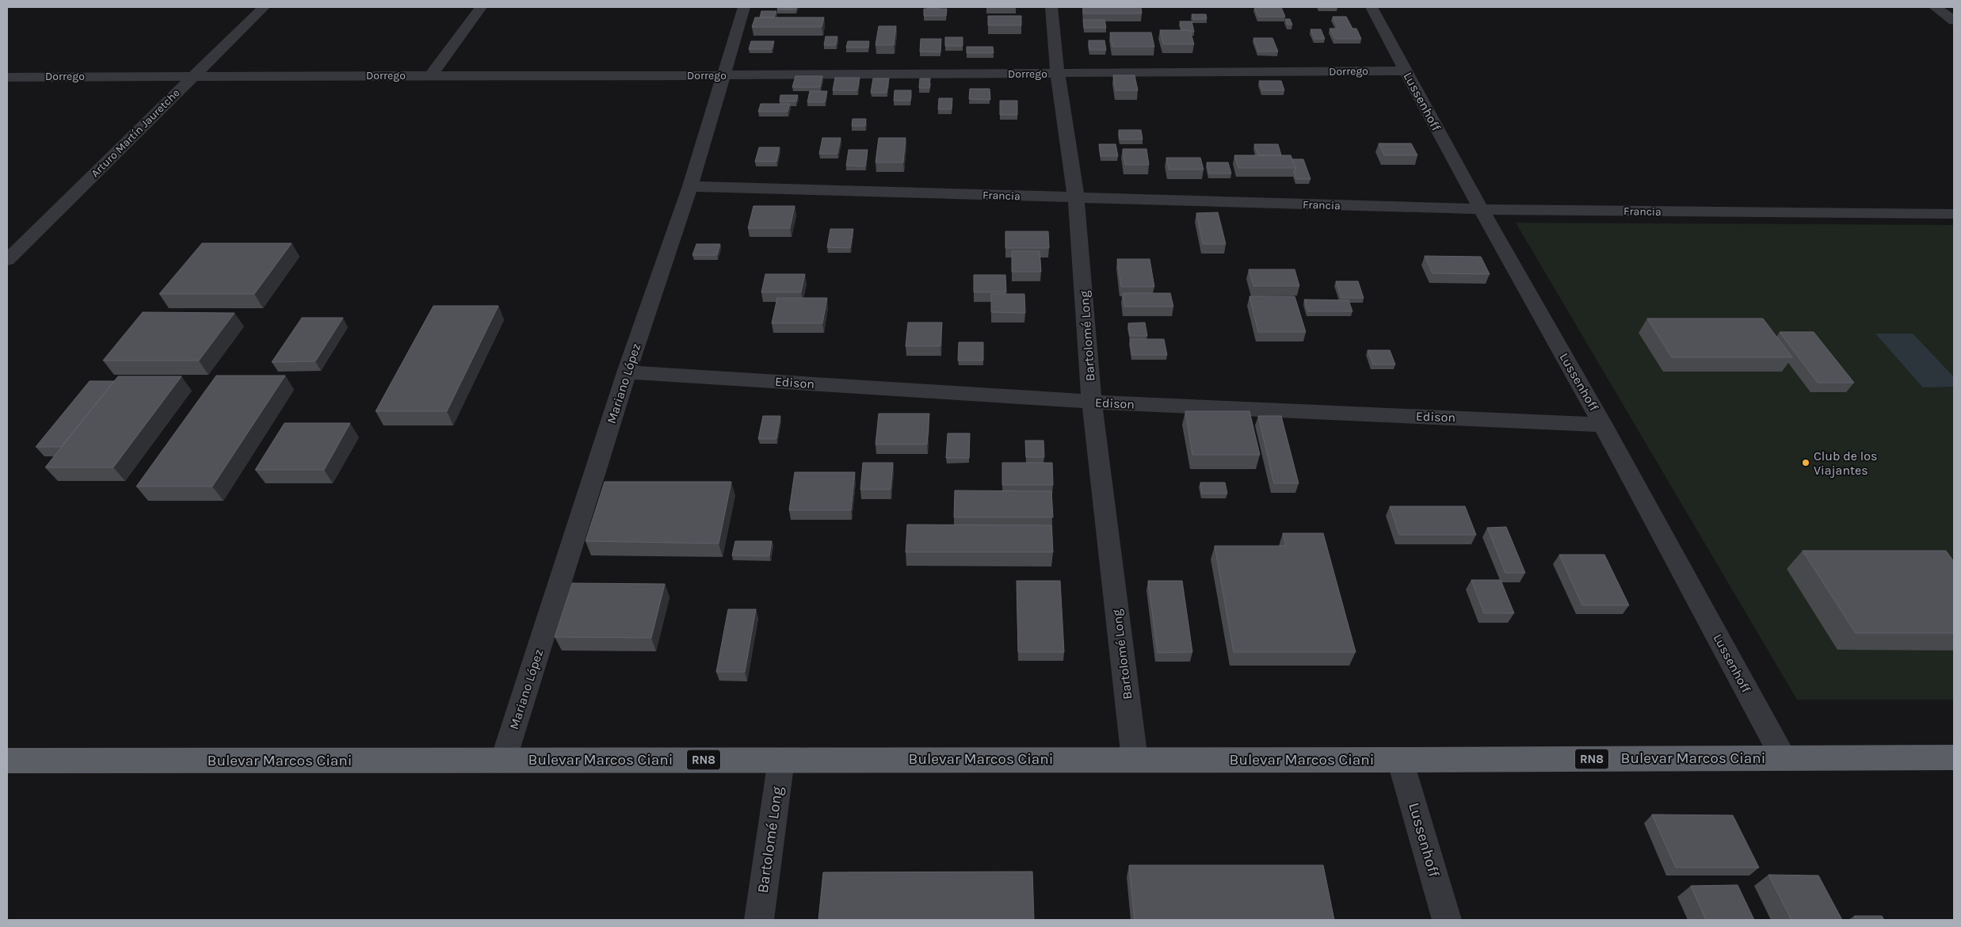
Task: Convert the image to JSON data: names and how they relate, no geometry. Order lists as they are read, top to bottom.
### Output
{
  "streets": {
    "highway": ["Bulevar Marcos Ciani", "RN8"],
    "street": [
      "Dorrego",
      "Lussenhoff",
      "Arturo Martín Jauretche",
      "Francia",
      "Bartolomé Long",
      "Edison",
      "Mariano López"
    ]
  },
  "crossings": [
    ["Dorrego", "Lussenhoff"],
    ["Dorrego", "Arturo Martín Jauretche"],
    ["Dorrego", "Bartolomé Long"],
    ["Dorrego", "Mariano López"],
    ["Lussenhoff", "Francia"],
    ["Lussenhoff", "Edison"],
    ["Lussenhoff", "Bulevar Marcos Ciani"],
    ["Francia", "Bartolomé Long"],
    ["Francia", "Mariano López"],
    ["Bartolomé Long", "Edison"],
    ["Bartolomé Long", "Bulevar Marcos Ciani"],
    ["Edison", "Mariano López"],
    ["Mariano López", "Bulevar Marcos Ciani"]
  ],
  "places": ["Club de los Viajantes"]
}
